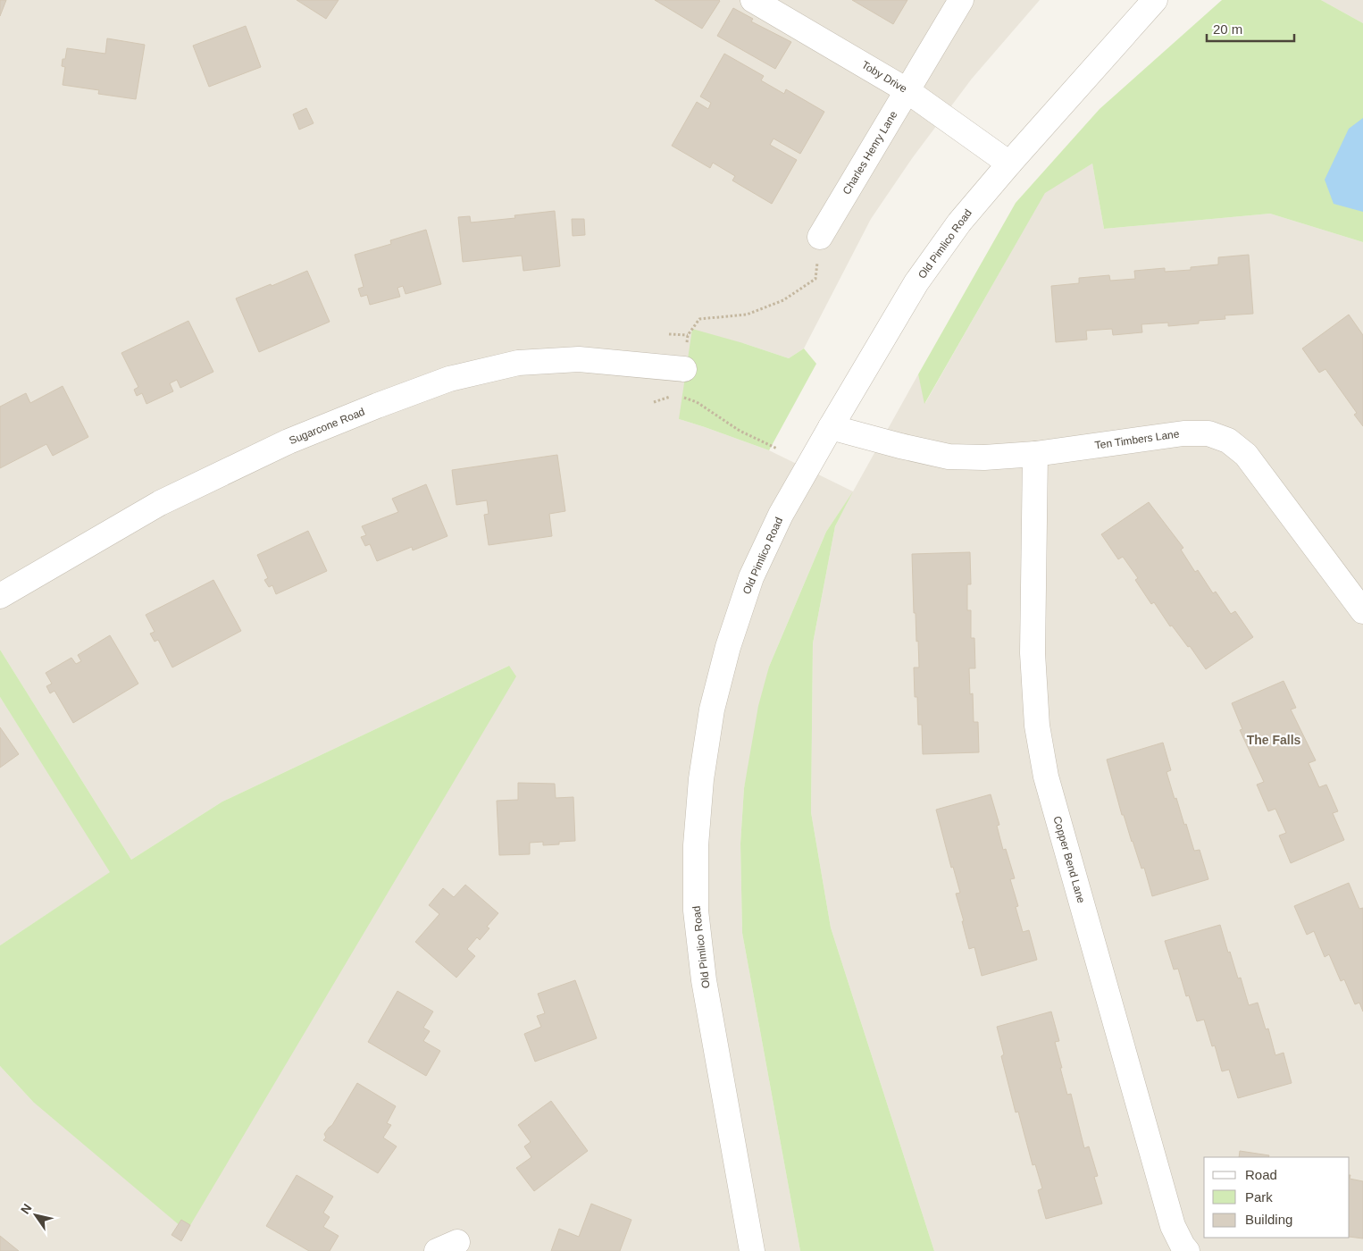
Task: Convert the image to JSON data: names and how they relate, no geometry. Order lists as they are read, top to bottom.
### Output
{
  "streets": {
    "street": [
      "Toby Drive",
      "Charles Henry Lane",
      "Old Pimlico Road",
      "Sugarcone Road",
      "Ten Timbers Lane",
      "Copper Bend Lane"
    ]
  },
  "crossings": [
    ["Toby Drive", "Charles Henry Lane"],
    ["Toby Drive", "Old Pimlico Road"],
    ["Old Pimlico Road", "Ten Timbers Lane"],
    ["Ten Timbers Lane", "Copper Bend Lane"]
  ],
  "districts": ["The Falls"],
  "legend": ["Road", "Park", "Building"],
  "scale_bar": "20 m",
  "north": "top left"
}
